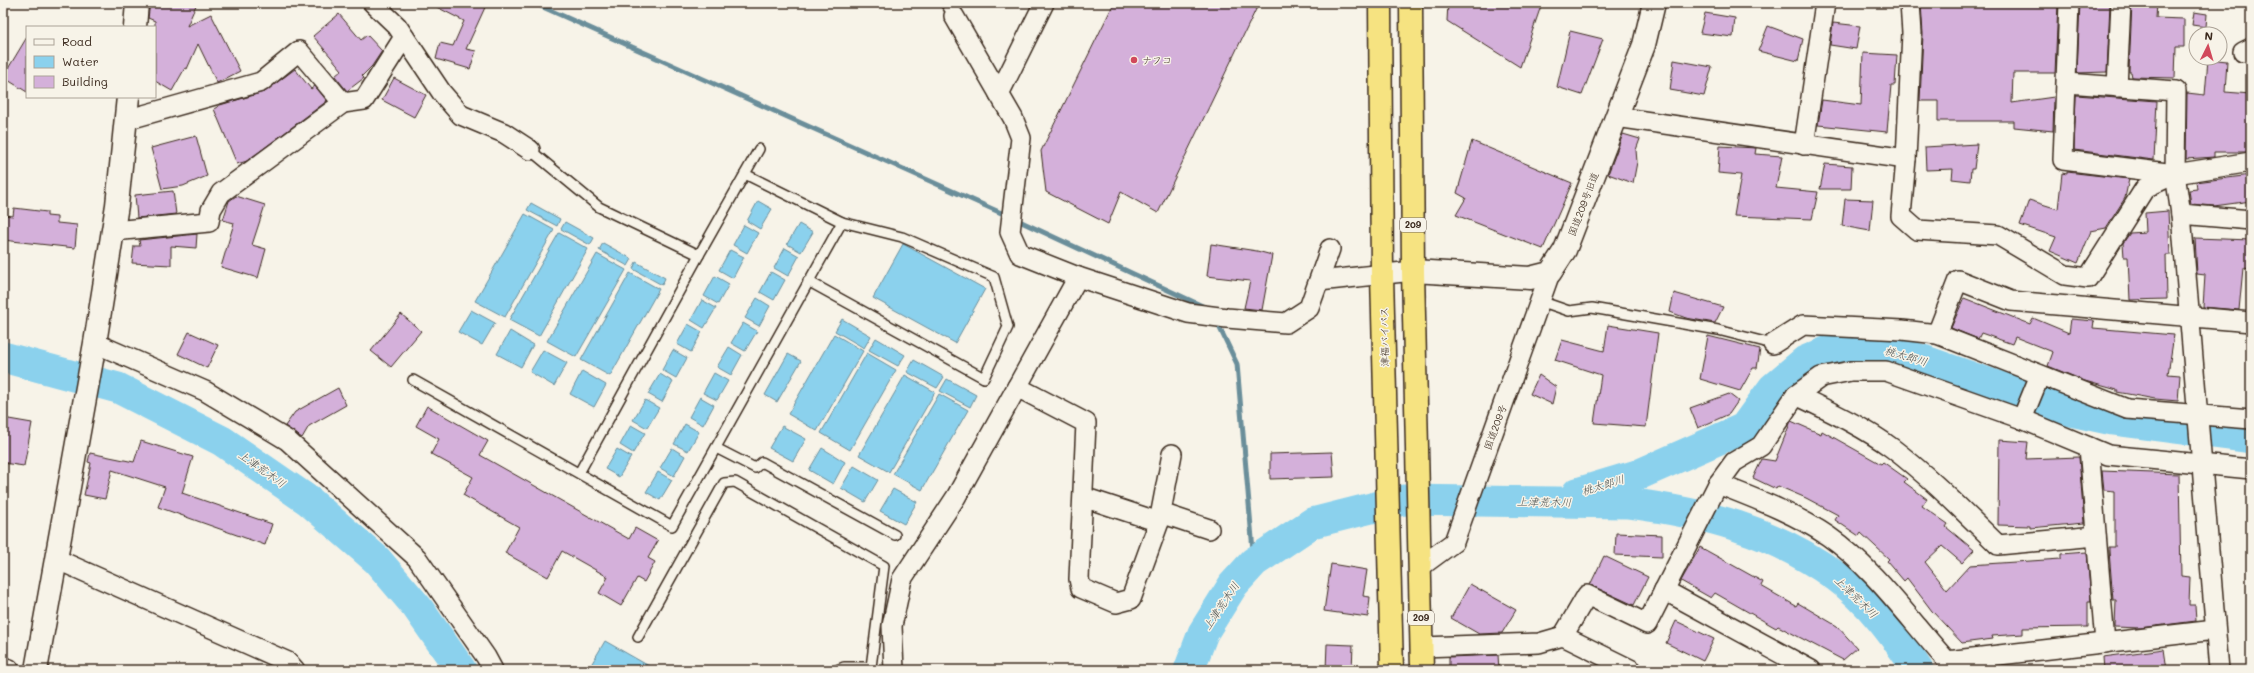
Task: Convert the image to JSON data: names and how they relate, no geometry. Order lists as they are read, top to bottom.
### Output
{
  "streets": {
    "highway": ["209", "津福バイパス"],
    "street": ["国道209号旧道", "国道209号"]
  },
  "crossings": [
    ["国道209号旧道", "国道209号"],
    ["209", "国道209号"]
  ],
  "water": ["桃太郎川", "上津荒木川"],
  "places": ["ナフコ"],
  "legend": ["Road", "Water", "Building"],
  "north": "top"
}
